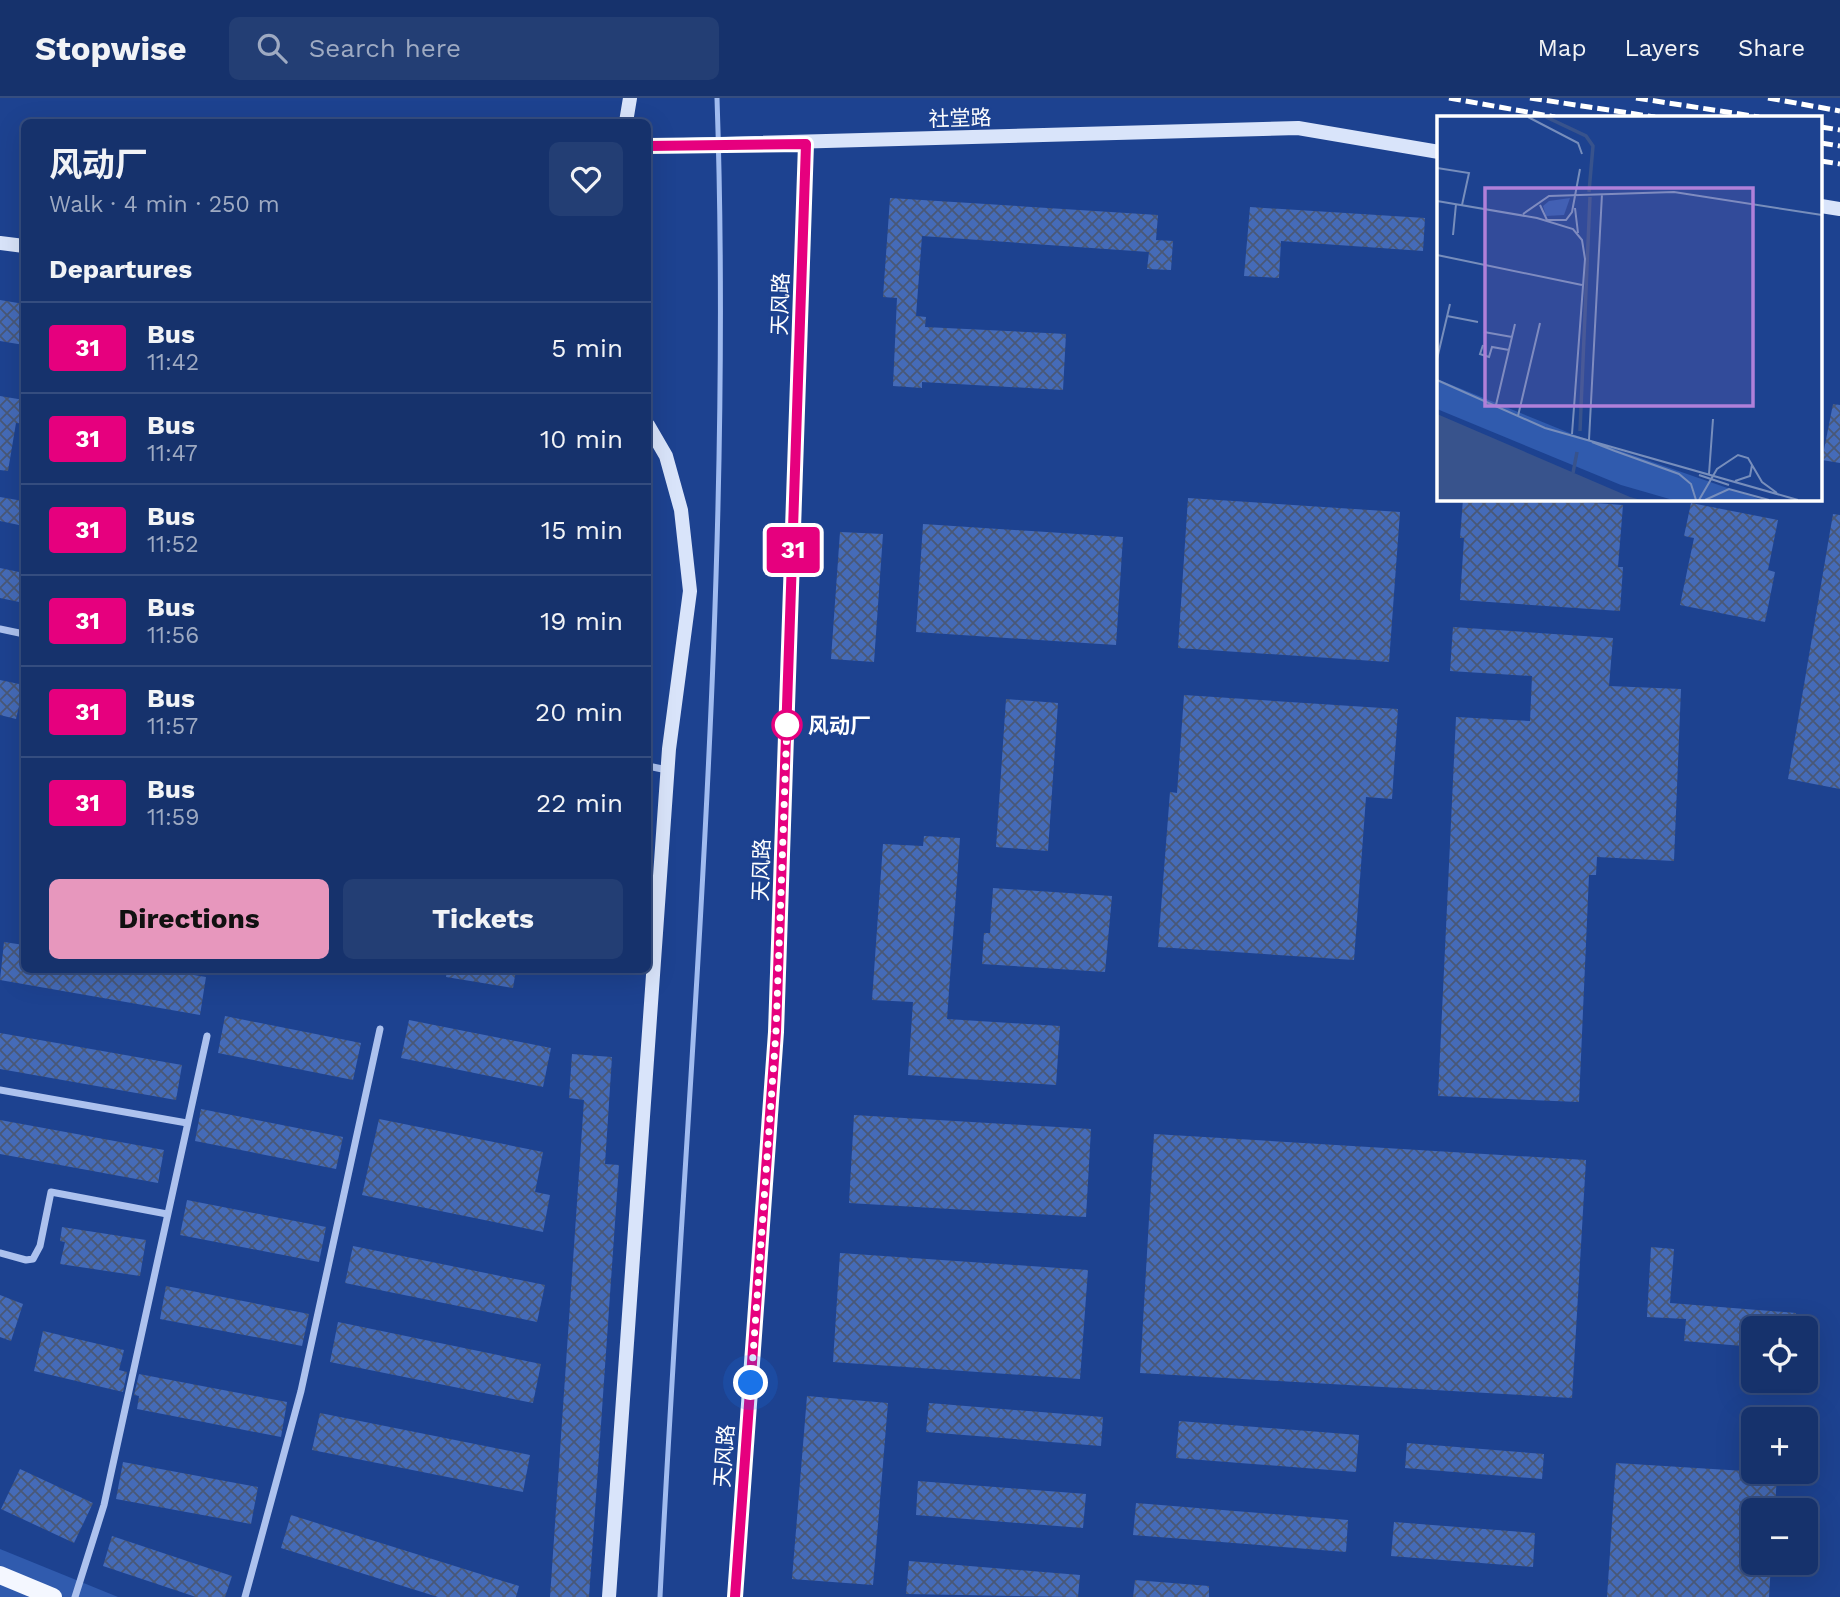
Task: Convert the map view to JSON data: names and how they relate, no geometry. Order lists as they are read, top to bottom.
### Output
{
  "streets": {
    "main road": ["社堂路", "天风路"]
  },
  "crossings": [
    ["社堂路", "天风路"]
  ],
  "places": ["风动厂"],
  "lines": ["bus line 31"],
  "page": {
    "header": "Stopwise",
    "search": "Search here",
    "nav": ["Map", "Layers", "Share"],
    "on_map": "31",
    "heading": [
      ["风动厂", "Walk · 4 min · 250 m"],
      "Departures"
    ],
    "list": [
      {
        "mark": "31",
        "name": "Bus",
        "note": "11:42",
        "value": "5 min"
      },
      {
        "mark": "31",
        "name": "Bus",
        "note": "11:47",
        "value": "10 min"
      },
      {
        "mark": "31",
        "name": "Bus",
        "note": "11:52",
        "value": "15 min"
      },
      {
        "mark": "31",
        "name": "Bus",
        "note": "11:56",
        "value": "19 min"
      },
      {
        "mark": "31",
        "name": "Bus",
        "note": "11:57",
        "value": "20 min"
      },
      {
        "mark": "31",
        "name": "Bus",
        "note": "11:59",
        "value": "22 min"
      }
    ],
    "buttons": ["Directions", "Tickets"],
    "map_buttons": ["+", "−"]
  }
}
